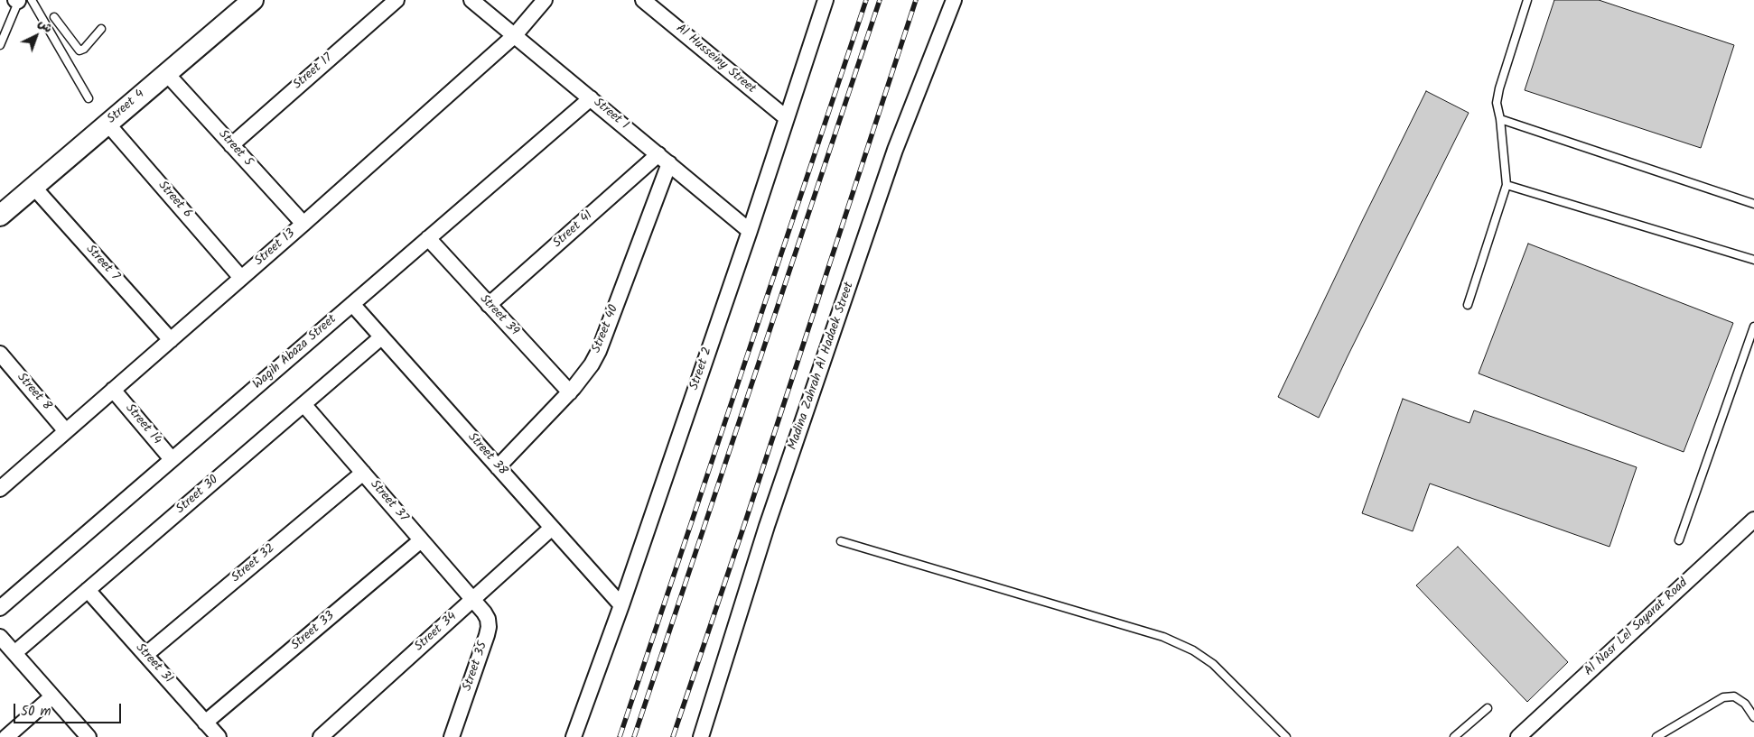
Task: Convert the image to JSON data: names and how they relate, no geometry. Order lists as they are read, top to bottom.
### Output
{
  "streets": {
    "street": [
      "Al Husseiny Street",
      "Street 17",
      "Street 4",
      "Street 1",
      "Street 5",
      "Street 6",
      "Street 41",
      "Street 13",
      "Street 7",
      "Street 39",
      "Street 40",
      "Wagih Abaza Street",
      "Madina Zahrah Al Hadaek Street",
      "Street 2",
      "Street 8",
      "Street 14",
      "Street 38",
      "Street 30",
      "Street 37",
      "Street 32",
      "Al Nasr Lel Sayarat Road",
      "Street 33",
      "Street 34",
      "Street 31",
      "Street 35"
    ]
  },
  "crossings": [
    ["Al Husseiny Street", "Street 2"],
    ["Street 17", "Street 5"],
    ["Street 4", "Street 5"],
    ["Street 4", "Street 6"],
    ["Street 4", "Street 7"],
    ["Street 1", "Street 41"],
    ["Street 1", "Street 13"],
    ["Street 1", "Street 40"],
    ["Street 1", "Wagih Abaza Street"],
    ["Street 1", "Street 2"],
    ["Street 5", "Street 13"],
    ["Street 6", "Street 13"],
    ["Street 41", "Street 39"],
    ["Street 41", "Street 40"],
    ["Street 13", "Street 7"],
    ["Street 13", "Street 8"],
    ["Street 13", "Street 14"],
    ["Street 39", "Street 40"],
    ["Street 39", "Wagih Abaza Street"],
    ["Street 40", "Street 38"],
    ["Wagih Abaza Street", "Street 14"],
    ["Wagih Abaza Street", "Street 38"],
    ["Street 2", "Street 38"],
    ["Street 38", "Street 30"],
    ["Street 38", "Street 34"],
    ["Street 30", "Street 37"],
    ["Street 30", "Street 31"],
    ["Street 37", "Street 32"],
    ["Street 37", "Street 33"],
    ["Street 37", "Street 34"],
    ["Street 37", "Street 35"],
    ["Street 32", "Street 31"],
    ["Street 33", "Street 31"],
    ["Street 34", "Street 35"]
  ],
  "scale_bar": "50 m",
  "north": "top right"
}
